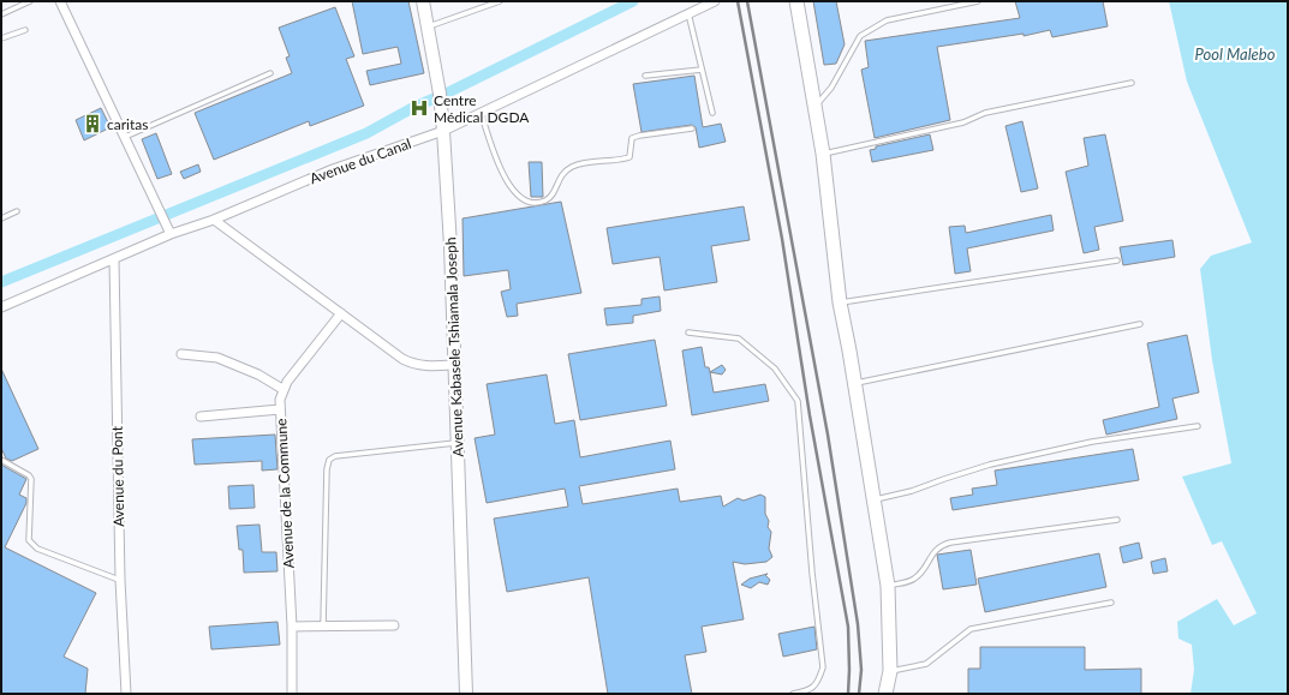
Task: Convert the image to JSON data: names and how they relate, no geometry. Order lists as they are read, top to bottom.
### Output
{
  "streets": {
    "main road": ["Avenue Kabasele Tshiamala Joseph"],
    "street": ["Avenue du Canal", "Avenue du Pont", "Avenue de la Commune"]
  },
  "crossings": [
    ["Avenue du Canal", "Avenue Kabasele Tshiamala Joseph"],
    ["Avenue du Canal", "Avenue du Pont"]
  ],
  "water": ["Pool Malebo"],
  "places": {
    "hospital": ["Centre Médical DGDA"],
    "building": ["caritas"]
  }
}
